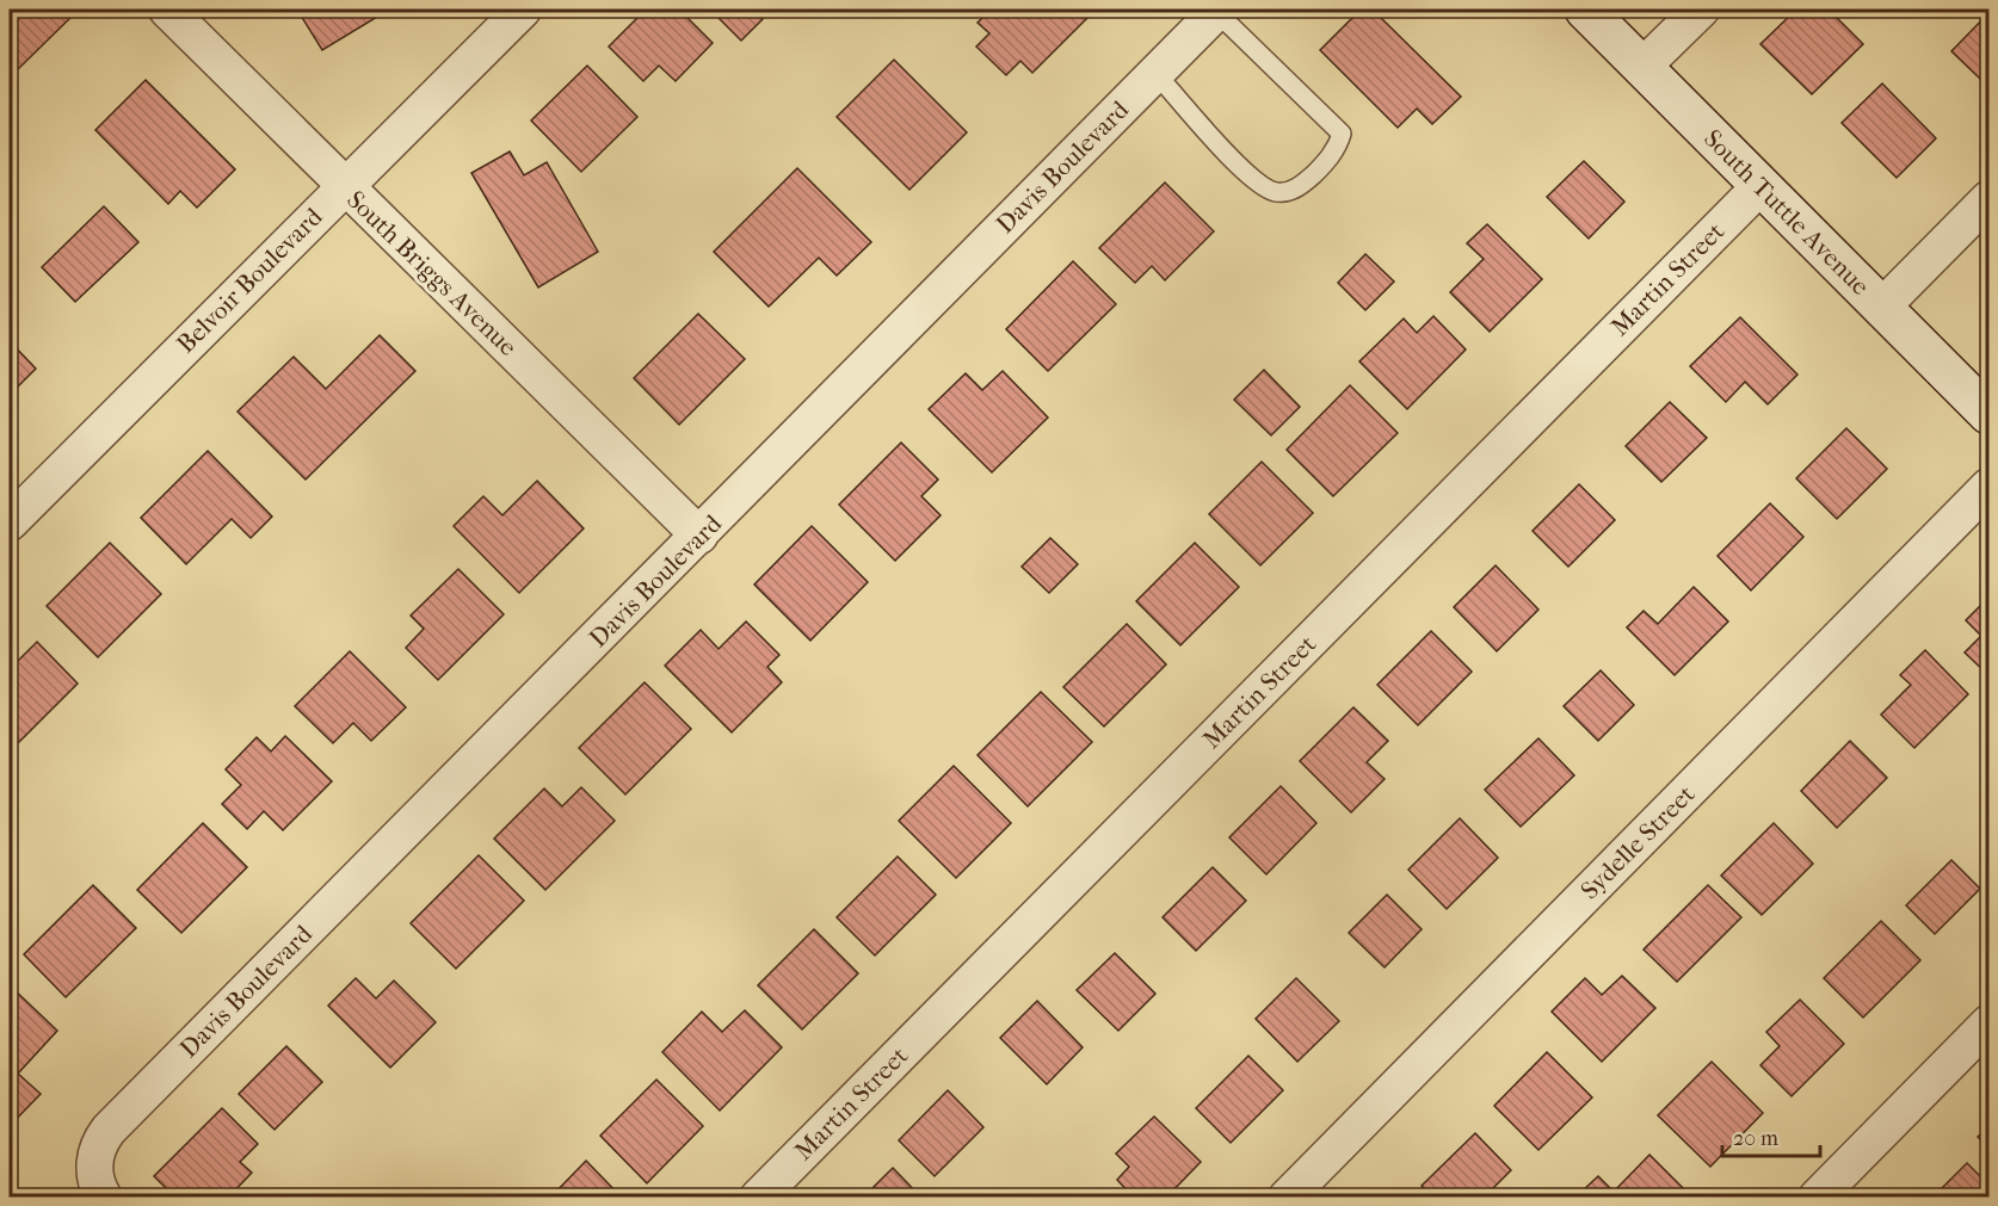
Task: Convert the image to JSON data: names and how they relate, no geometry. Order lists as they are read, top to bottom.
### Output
{
  "streets": {
    "main road": ["South Tuttle Avenue"],
    "street": [
      "Davis Boulevard",
      "South Briggs Avenue",
      "Martin Street",
      "Belvoir Boulevard",
      "Sydelle Street"
    ]
  },
  "crossings": [
    ["Davis Boulevard", "South Briggs Avenue"],
    ["South Tuttle Avenue", "Martin Street"],
    ["South Briggs Avenue", "Belvoir Boulevard"]
  ],
  "scale_bar": "20 m"
}
